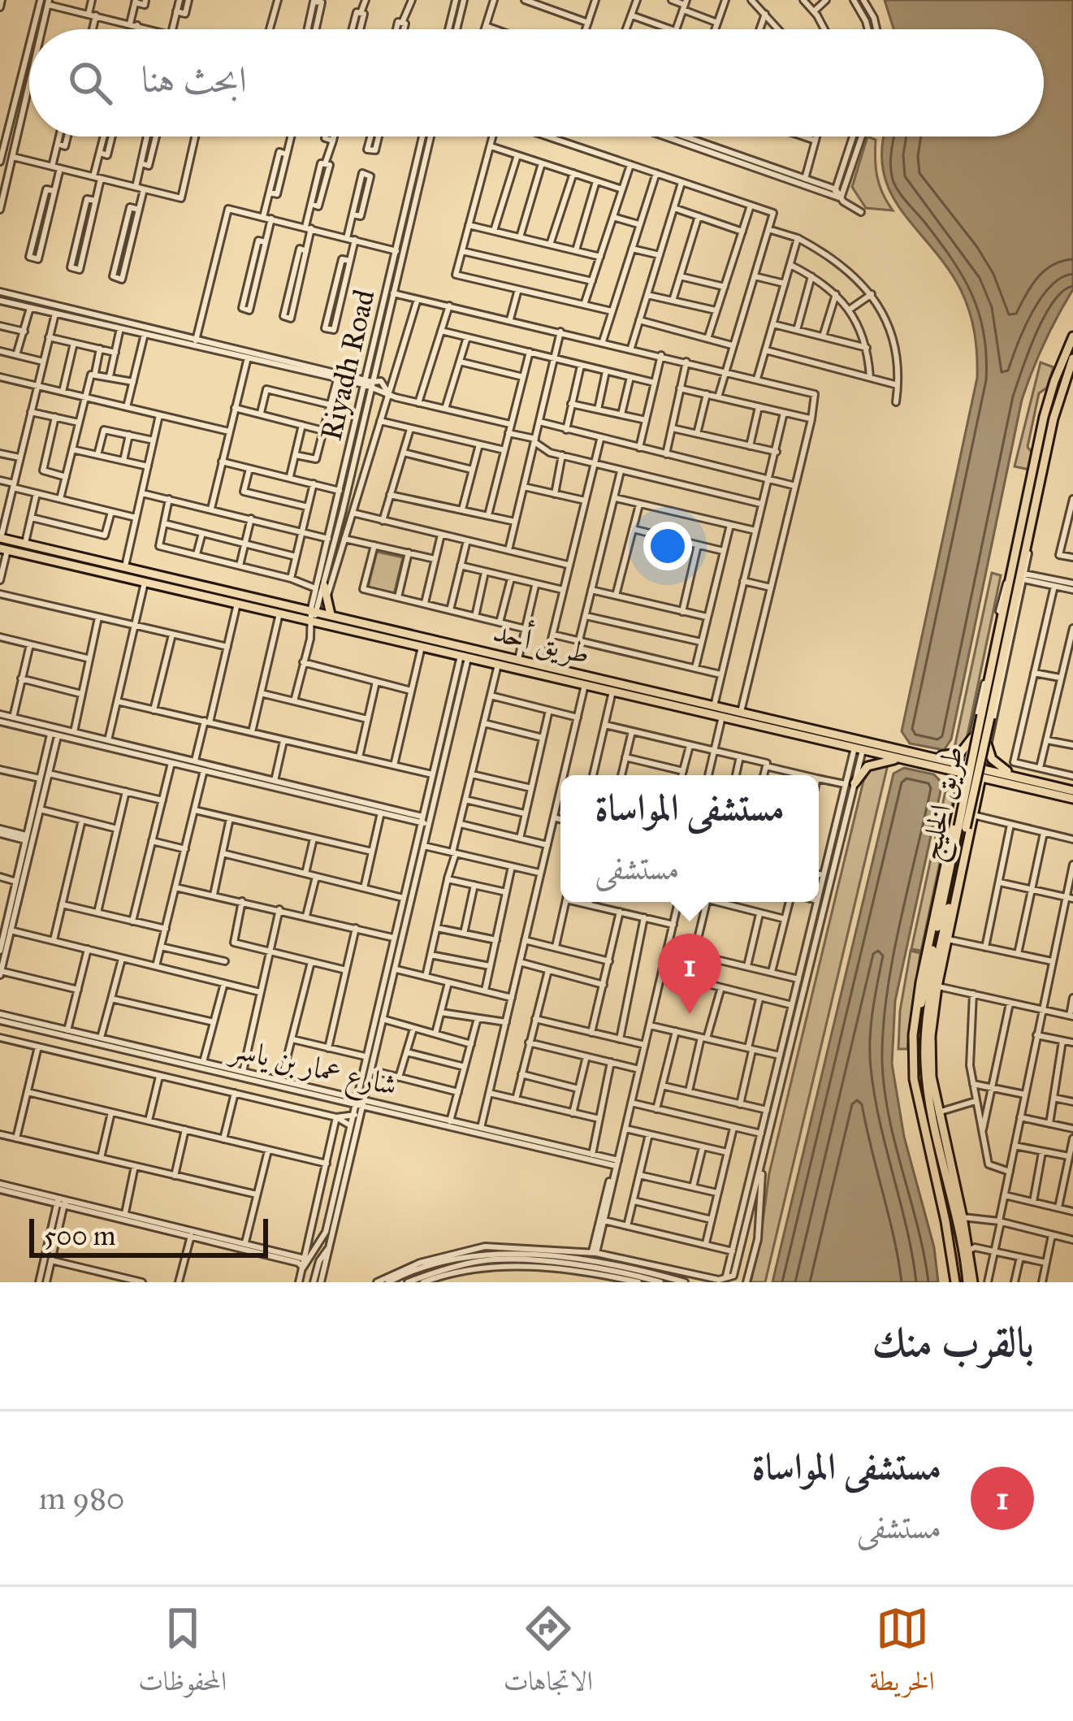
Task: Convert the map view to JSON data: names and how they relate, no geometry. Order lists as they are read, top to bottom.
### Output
{
  "streets": {
    "main road": ["طريق أحد", "طريق الخليج"],
    "street": ["Riyadh Road", "شارع عمار بن ياسر"]
  },
  "scale_bar": "500 m",
  "page": {
    "search": "ابحث هنا",
    "popup": ["مستشفى المواساة", "مستشفى"],
    "pins": "1",
    "scale": "500 m",
    "heading": "بالقرب منك",
    "list": [
      {
        "mark": "1",
        "name": "مستشفى المواساة",
        "note": "مستشفى",
        "value": "980 m"
      }
    ],
    "nav": ["الخريطة", "الاتجاهات", "المحفوظات"]
  }
}
